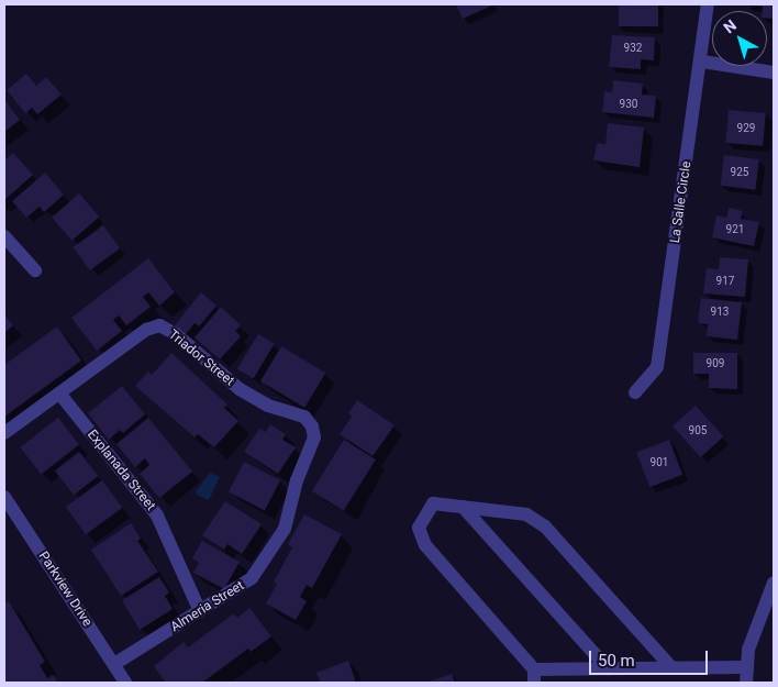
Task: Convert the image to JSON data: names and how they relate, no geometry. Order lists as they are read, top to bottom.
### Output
{
  "streets": {
    "street": [
      "La Salle Circle",
      "Triador Street",
      "Explanada Street",
      "Parkview Drive",
      "Almeria Street"
    ]
  },
  "crossings": [
    ["Triador Street", "Explanada Street"],
    ["Triador Street", "Almeria Street"],
    ["Explanada Street", "Almeria Street"],
    ["Parkview Drive", "Almeria Street"]
  ],
  "house_numbers": [
    "932",
    "930",
    "929",
    "925",
    "921",
    "917",
    "913",
    "909",
    "905",
    "901"
  ],
  "scale_bar": "50 m",
  "north": "top left"
}
